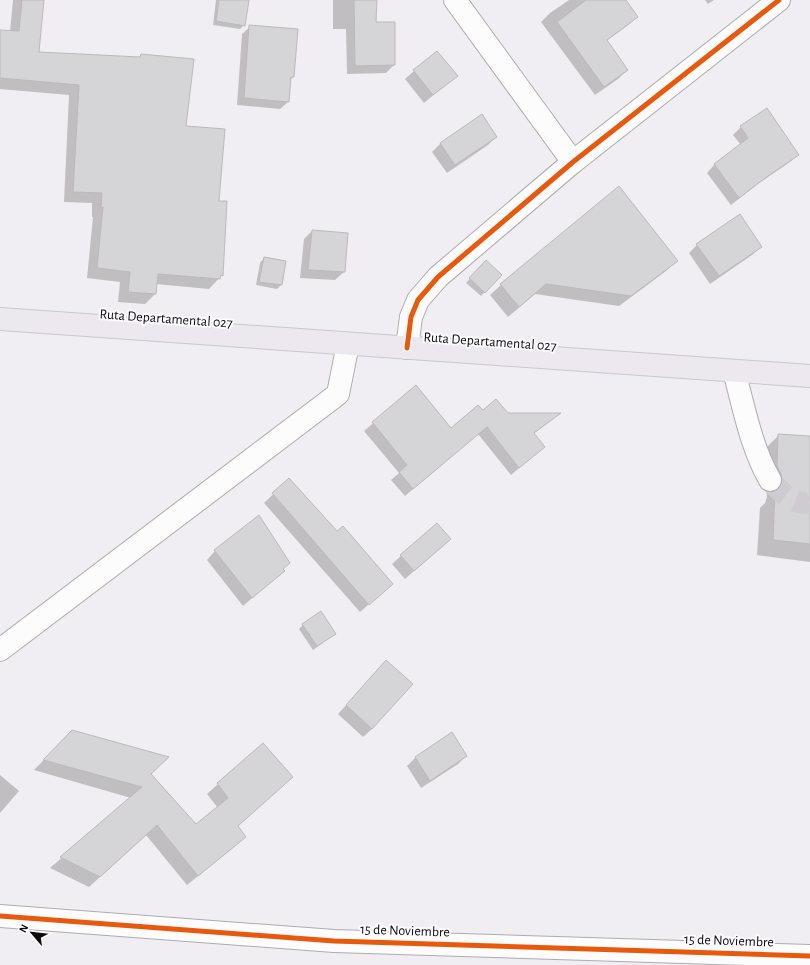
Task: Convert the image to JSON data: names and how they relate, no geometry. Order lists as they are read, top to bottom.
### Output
{
  "streets": {
    "main road": ["Ruta Departamental 027"],
    "street": ["15 de Noviembre"]
  },
  "north": "top left"
}
